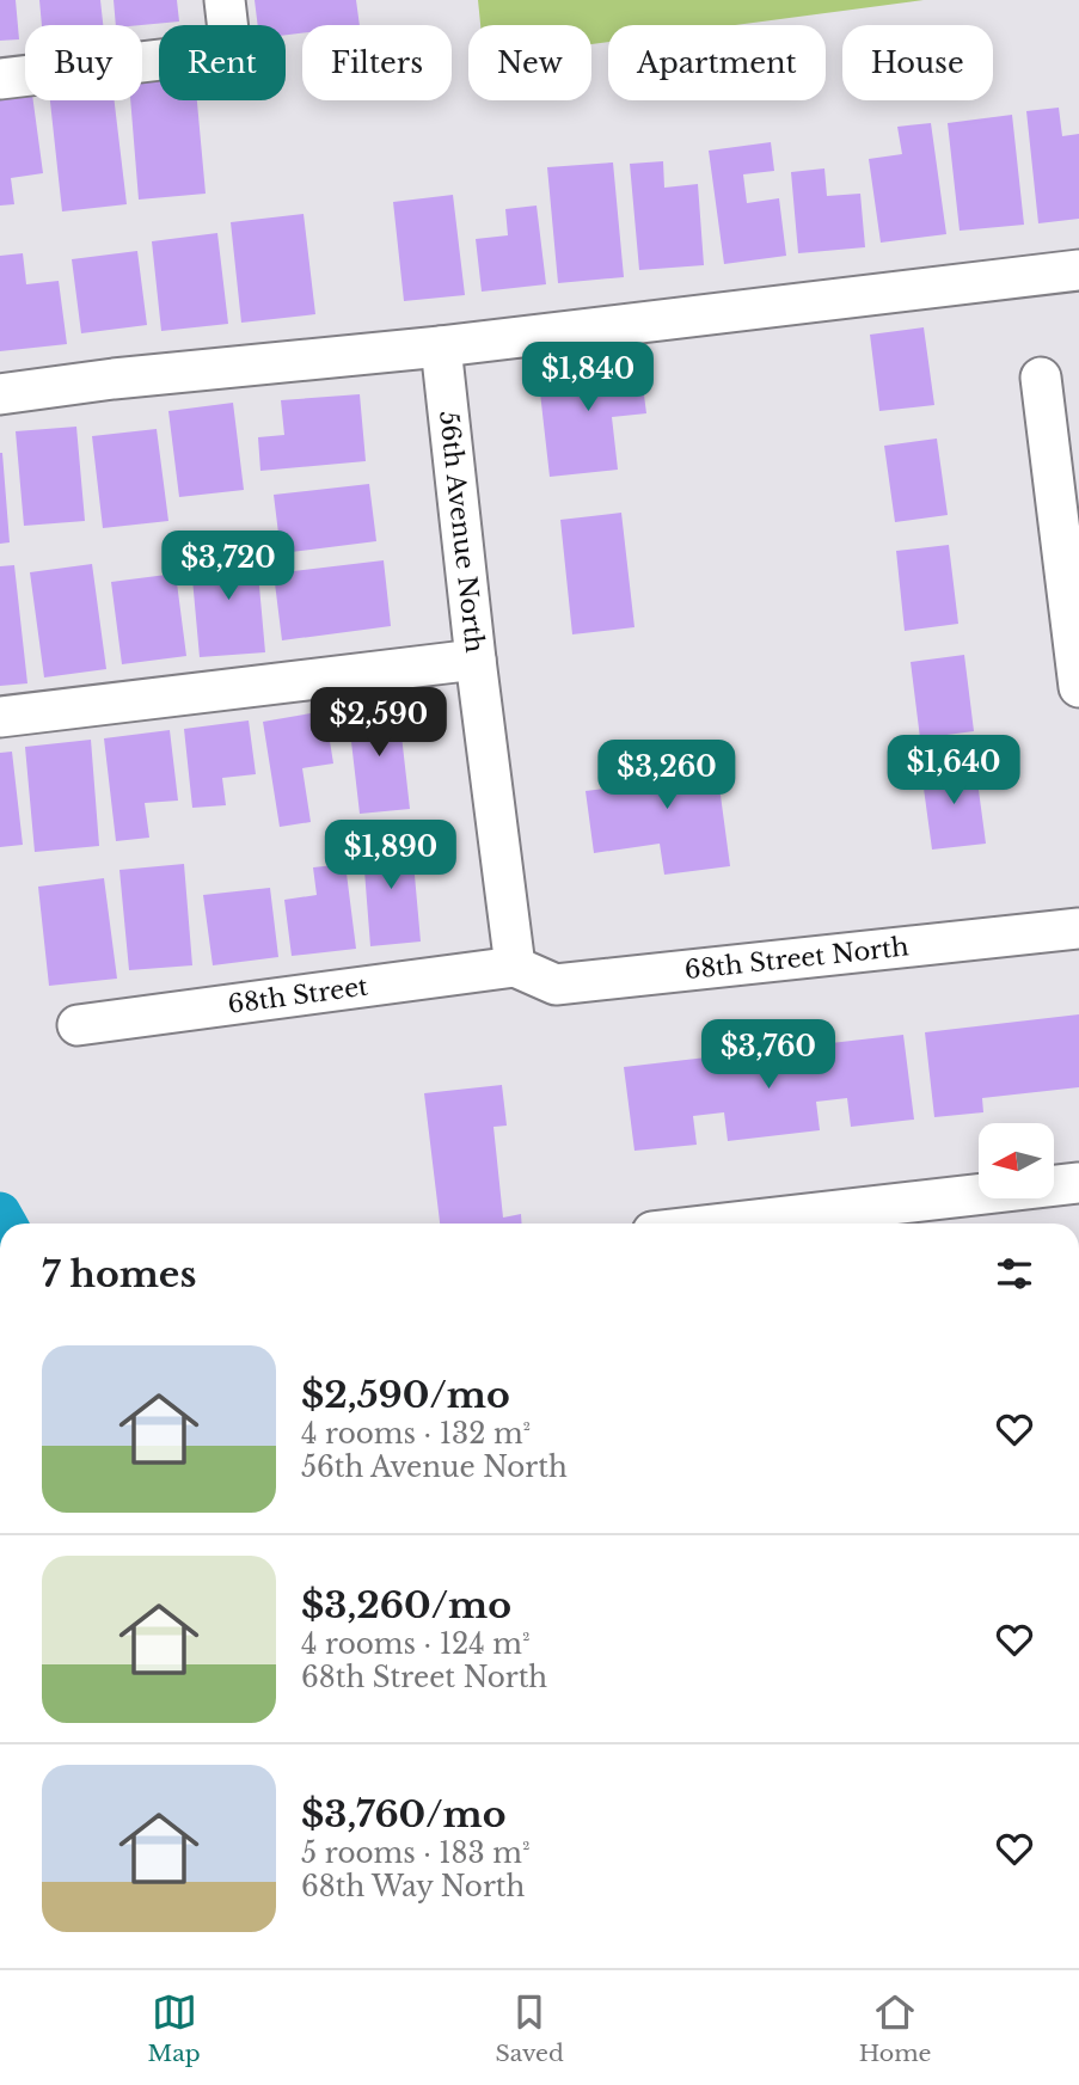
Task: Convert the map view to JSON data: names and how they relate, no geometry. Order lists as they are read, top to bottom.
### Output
{
  "streets": {
    "street": ["56th Avenue North", "68th Street North", "68th Street"]
  },
  "crossings": [
    ["56th Avenue North", "68th Street North"],
    ["56th Avenue North", "68th Street"],
    ["68th Street North", "68th Street"]
  ],
  "north": "left",
  "page": {
    "chip": [
      "Buy",
      "Rent",
      "Filters",
      "New",
      "Apartment",
      "House"
    ],
    "price": [
      "$1,840",
      "$3,720",
      "$2,590",
      "$1,640",
      "$3,260",
      "$1,890",
      "$3,760"
    ],
    "heading": "7 homes",
    "list": [
      {
        "name": "$2,590/mo",
        "note": "4 rooms · 132 m² · 56th Avenue North"
      },
      {
        "name": "$3,260/mo",
        "note": "4 rooms · 124 m² · 68th Street North"
      },
      {
        "name": "$3,760/mo",
        "note": "5 rooms · 183 m² · 68th Way North"
      }
    ],
    "tabs": ["Map", "Saved", "Home"]
  }
}
